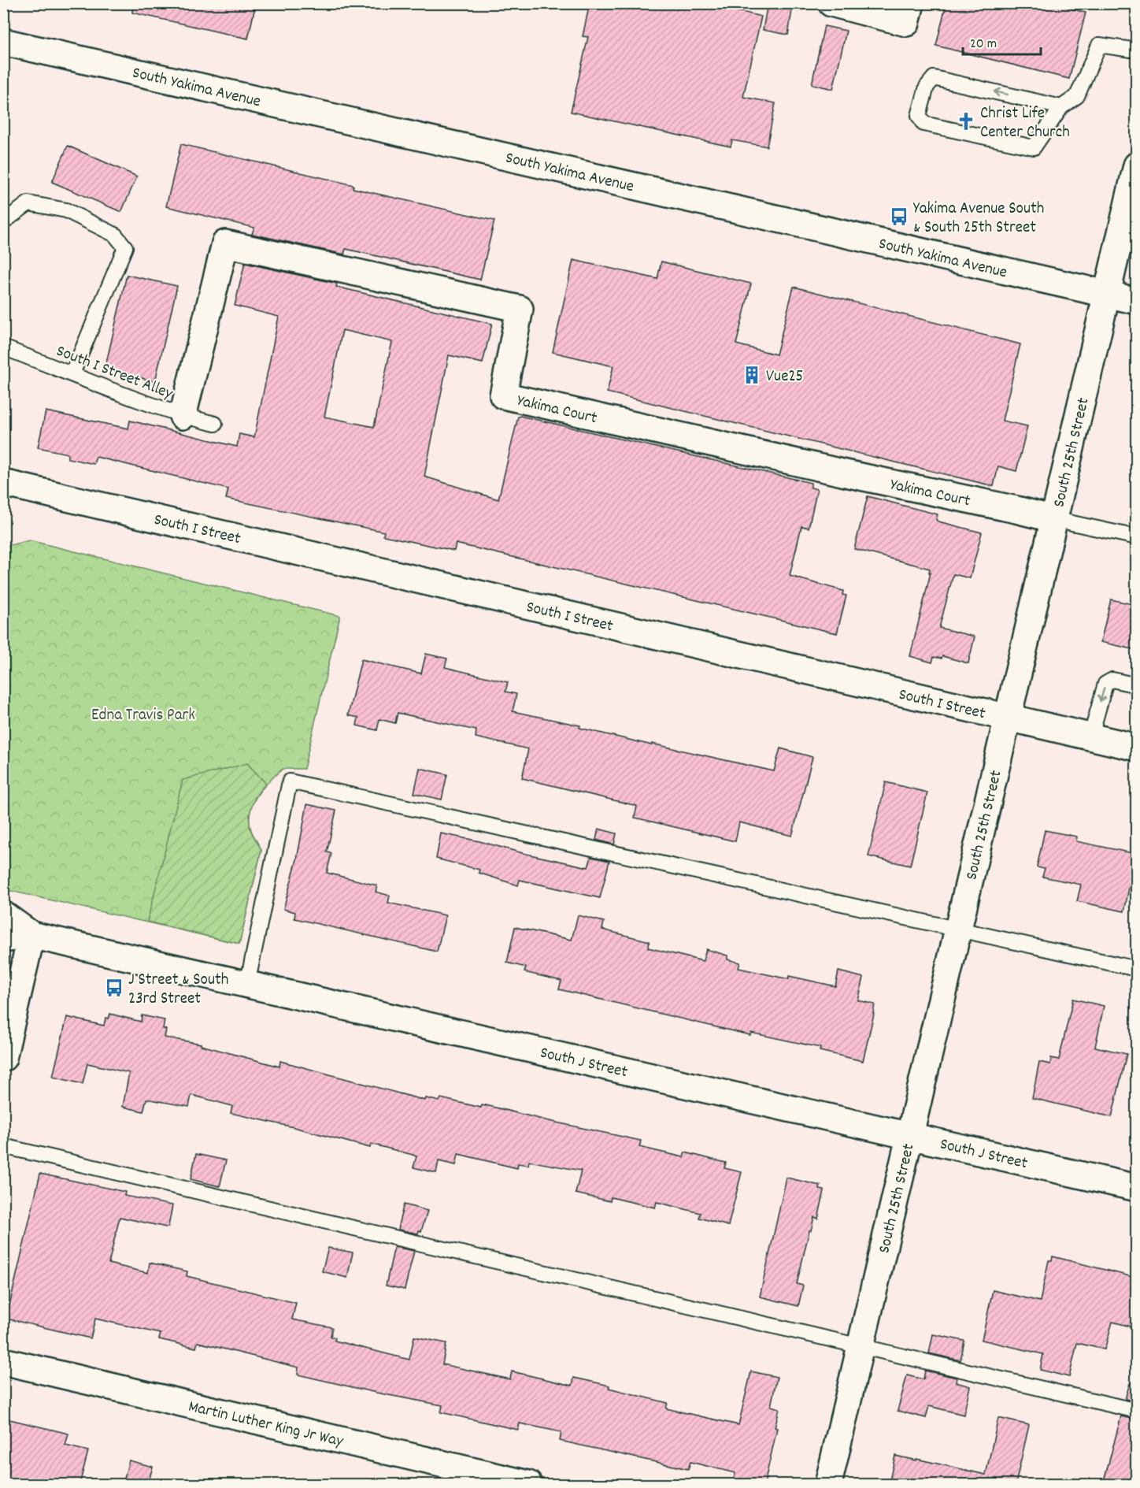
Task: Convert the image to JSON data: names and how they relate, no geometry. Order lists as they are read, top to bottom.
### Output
{
  "streets": {
    "street": [
      "South Yakima Avenue",
      "Yakima Court",
      "South 25th Street",
      "South I Street",
      "South J Street",
      "Martin Luther King Jr Way"
    ],
    "lane": ["South I Street Alley"]
  },
  "crossings": [
    ["South Yakima Avenue", "South 25th Street"],
    ["South I Street Alley", "Yakima Court"],
    ["Yakima Court", "South 25th Street"],
    ["South 25th Street", "South I Street"],
    ["South 25th Street", "South J Street"]
  ],
  "parks": ["Edna Travis Park"],
  "places": {
    "church": ["Christ Life Center Church"],
    "bus stop": ["Yakima Avenue South & South 25th Street", "J Street & South 23rd Street"],
    "building": ["Vue25"]
  },
  "scale_bar": "20 m"
}
